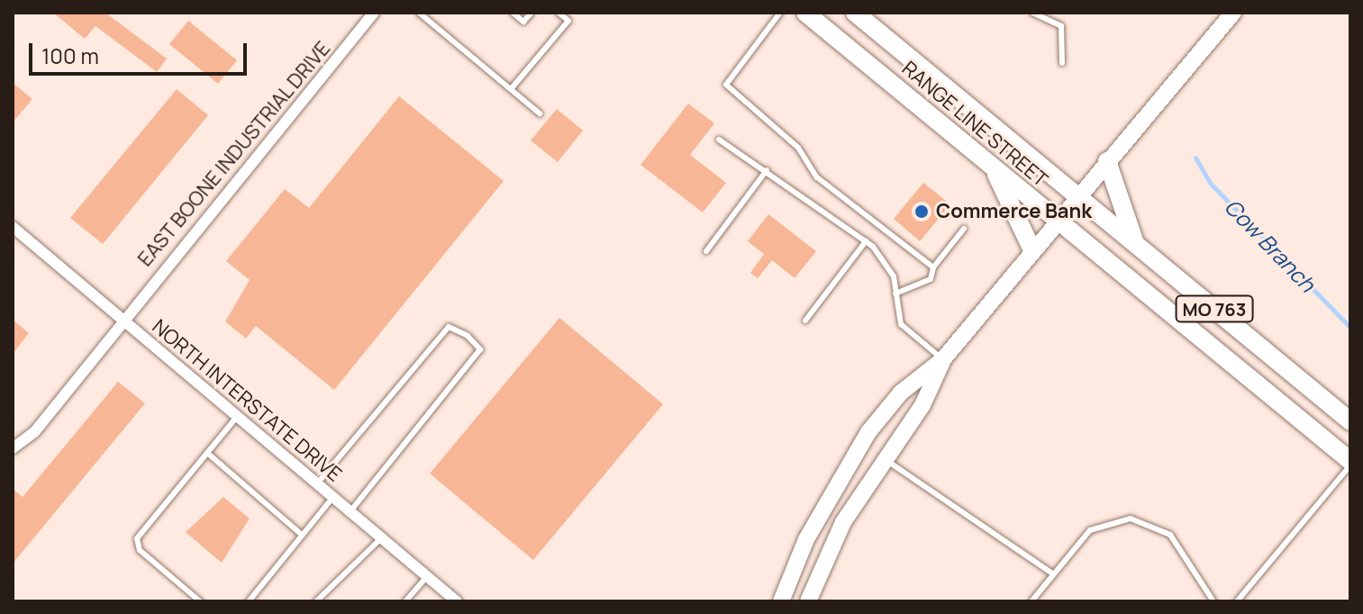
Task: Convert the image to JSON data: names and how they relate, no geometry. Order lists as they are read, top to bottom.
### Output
{
  "streets": {
    "main road": ["RANGE LINE STREET", "MO 763"],
    "street": ["EAST BOONE INDUSTRIAL DRIVE", "NORTH INTERSTATE DRIVE"]
  },
  "crossings": [
    ["EAST BOONE INDUSTRIAL DRIVE", "NORTH INTERSTATE DRIVE"]
  ],
  "water": ["Cow Branch"],
  "places": ["Commerce Bank"],
  "scale_bar": "100 m"
}
